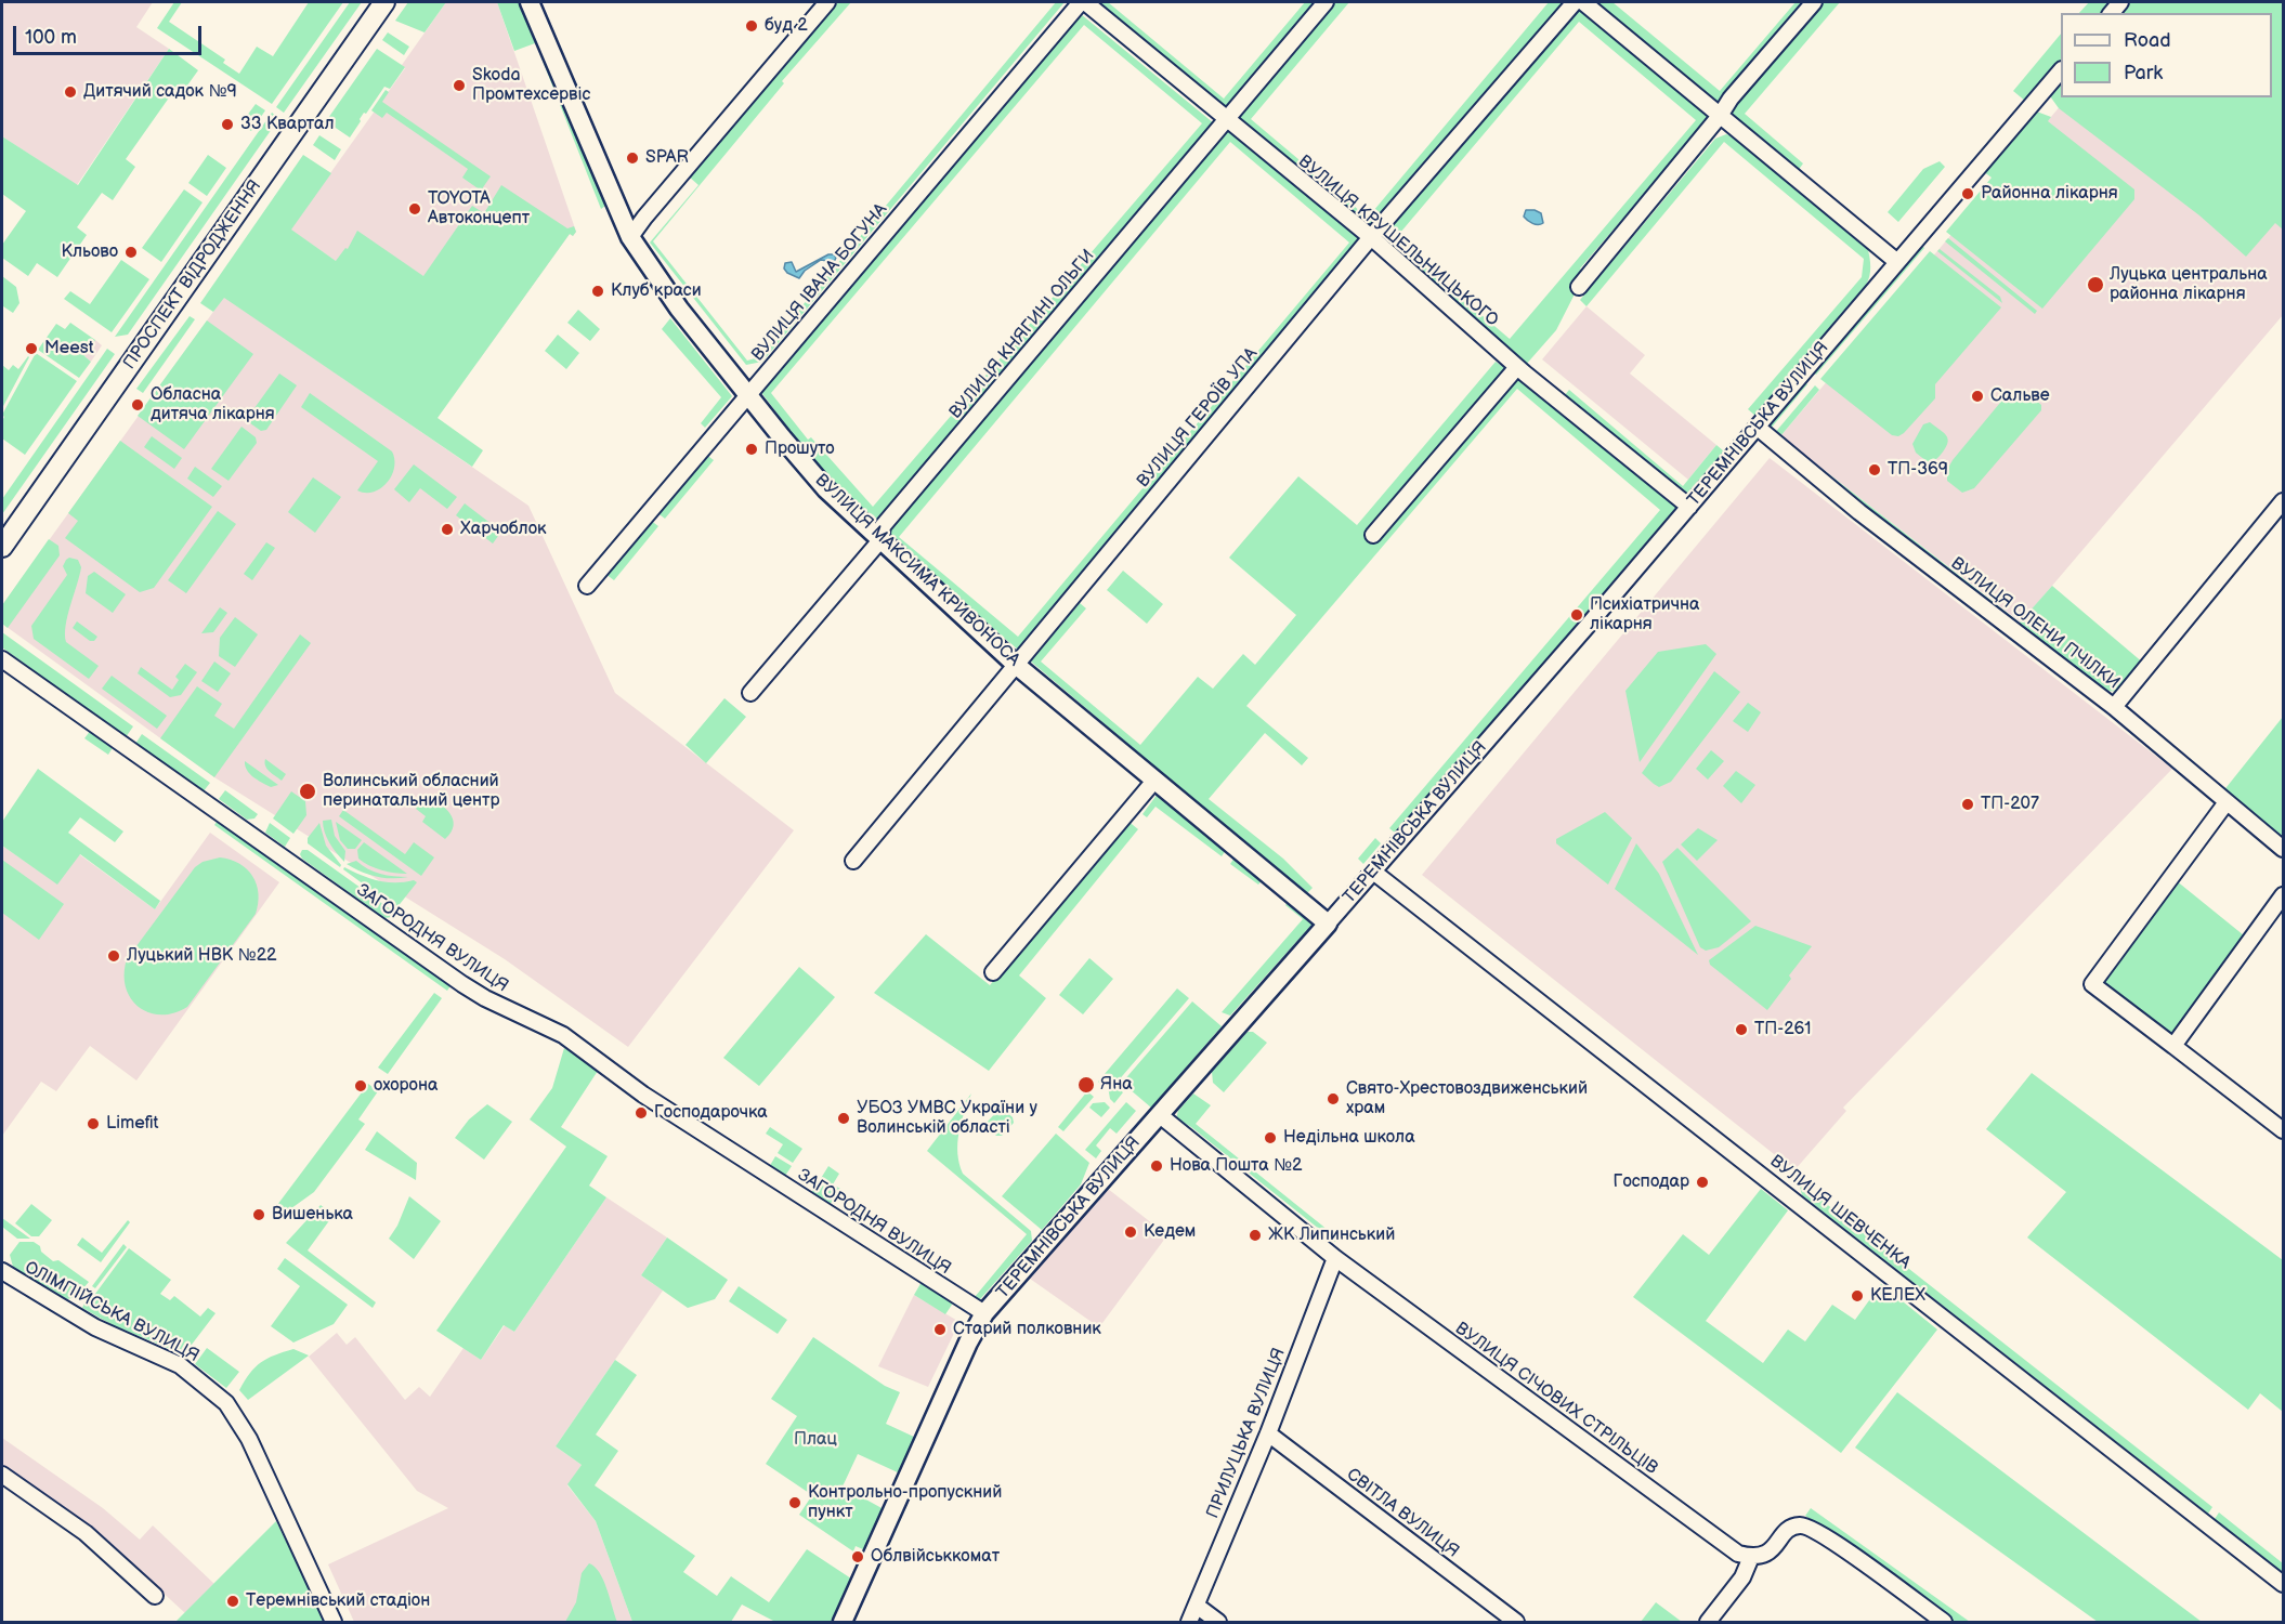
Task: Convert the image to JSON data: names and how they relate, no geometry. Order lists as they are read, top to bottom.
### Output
{
  "streets": {
    "main road": ["ПРОСПЕКТ ВІДРОДЖЕННЯ"],
    "street": [
      "ВУЛИЦЯ КРУШЕЛЬНИЦЬКОГО",
      "ВУЛИЦЯ ІВАНА БОГУНА",
      "ВУЛИЦЯ КНЯГИНІ ОЛЬГИ",
      "ВУЛИЦЯ ГЕРОЇВ УПА",
      "ТЕРЕМНІВСЬКА ВУЛИЦЯ",
      "ВУЛИЦЯ МАКСИМА КРИВОНОСА",
      "ВУЛИЦЯ ОЛЕНИ ПЧІЛКИ",
      "ЗАГОРОДНЯ ВУЛИЦЯ",
      "ВУЛИЦЯ ШЕВЧЕНКА",
      "ОЛІМПІЙСЬКА ВУЛИЦЯ",
      "ВУЛИЦЯ СІЧОВИХ СТРІЛЬЦІВ",
      "ПРИЛУЦЬКА ВУЛИЦЯ",
      "СВІТЛА ВУЛИЦЯ"
    ]
  },
  "crossings": [
    ["ВУЛИЦЯ КРУШЕЛЬНИЦЬКОГО", "ВУЛИЦЯ КНЯГИНІ ОЛЬГИ"],
    ["ВУЛИЦЯ КРУШЕЛЬНИЦЬКОГО", "ВУЛИЦЯ ГЕРОЇВ УПА"],
    ["ВУЛИЦЯ КРУШЕЛЬНИЦЬКОГО", "ТЕРЕМНІВСЬКА ВУЛИЦЯ"],
    ["ВУЛИЦЯ ІВАНА БОГУНА", "ВУЛИЦЯ МАКСИМА КРИВОНОСА"],
    ["ВУЛИЦЯ КНЯГИНІ ОЛЬГИ", "ВУЛИЦЯ МАКСИМА КРИВОНОСА"],
    ["ВУЛИЦЯ ГЕРОЇВ УПА", "ВУЛИЦЯ МАКСИМА КРИВОНОСА"],
    ["ТЕРЕМНІВСЬКА ВУЛИЦЯ", "ВУЛИЦЯ МАКСИМА КРИВОНОСА"],
    ["ТЕРЕМНІВСЬКА ВУЛИЦЯ", "ВУЛИЦЯ ОЛЕНИ ПЧІЛКИ"],
    ["ТЕРЕМНІВСЬКА ВУЛИЦЯ", "ЗАГОРОДНЯ ВУЛИЦЯ"],
    ["ТЕРЕМНІВСЬКА ВУЛИЦЯ", "ВУЛИЦЯ ШЕВЧЕНКА"],
    ["ТЕРЕМНІВСЬКА ВУЛИЦЯ", "ВУЛИЦЯ СІЧОВИХ СТРІЛЬЦІВ"],
    ["ВУЛИЦЯ СІЧОВИХ СТРІЛЬЦІВ", "ПРИЛУЦЬКА ВУЛИЦЯ"],
    ["ПРИЛУЦЬКА ВУЛИЦЯ", "СВІТЛА ВУЛИЦЯ"]
  ],
  "parks": ["Плац"],
  "places": [
    "буд 2",
    "Skoda Промтехсервіс",
    "Дитячий садок №9",
    "33 Квартал",
    "SPAR",
    "Районна лікарня",
    "TOYOTA Автоконцепт",
    "Кльово",
    "Луцька центральна районна лікарня",
    "Клуб краси",
    "Meest",
    "Сальве",
    "Обласна дитяча лікарня",
    "Прошуто",
    "ТП-369",
    "Харчоблок",
    "Психіатрична лікарня",
    "Волинський обласний перинатальний центр",
    "ТП-207",
    "Луцький НВК №22",
    "ТП-261",
    "Яна",
    "охорона",
    "Свято-Хрестовоздвиженський храм",
    "Господарочка",
    "УБОЗ УМВС України у Волинськiй області",
    "Limefit",
    "Недільна школа",
    "Нова Пошта №2",
    "Господар",
    "Вишенька",
    "Кедем",
    "ЖК Липинський",
    "КЕЛЕХ",
    "Старий полковник",
    "Контрольно-пропускний пункт",
    "Облвійськкомат",
    "Теремнівський стадіон"
  ],
  "legend": ["Road", "Park"],
  "scale_bar": "100 m"
}
